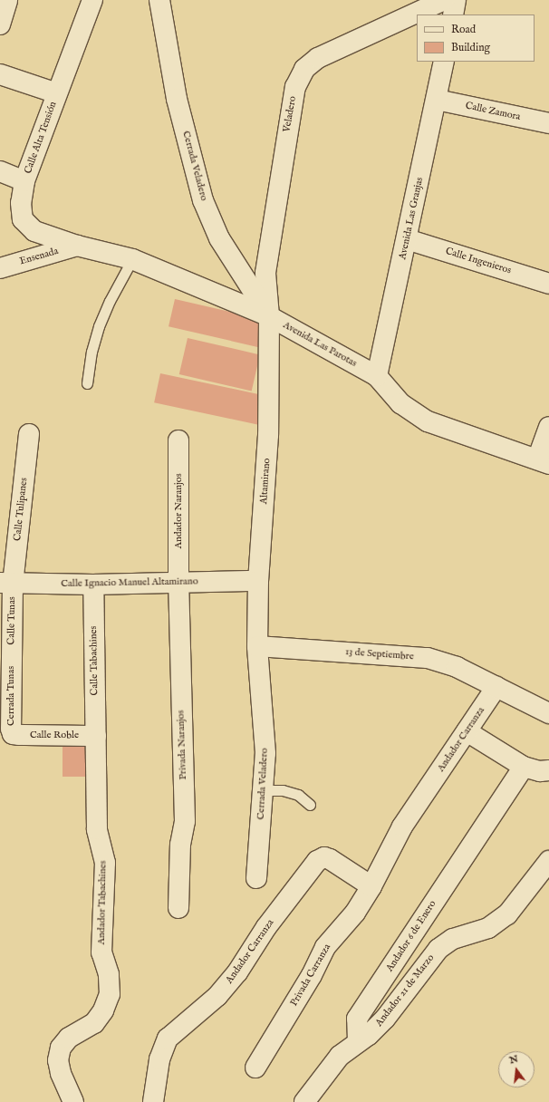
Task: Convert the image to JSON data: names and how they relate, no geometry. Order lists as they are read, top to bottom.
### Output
{
  "streets": {
    "street": [
      "Calle Zamora",
      "Veladero",
      "Calle Alta Tensión",
      "Cerrada Veladero",
      "Avenida Las Granjas",
      "Ensenada",
      "Calle Ingenieros",
      "Avenida Las Parotas",
      "Altamirano",
      "Calle Tulipanes",
      "Andador Naranjos",
      "Calle Ignacio Manuel Altamirano",
      "Calle Tunas",
      "13 de Septiembre",
      "Calle Tabachines",
      "Cerrada Tunas",
      "Calle Roble",
      "Andador Carranza",
      "Privada Naranjos",
      "Andador Tabachines",
      "Andador 6 de Enero",
      "Privada Carranza",
      "Andador 21 de Marzo"
    ]
  },
  "crossings": [
    ["Calle Zamora", "Avenida Las Granjas"],
    ["Veladero", "Cerrada Veladero"],
    ["Veladero", "Avenida Las Parotas"],
    ["Veladero", "Altamirano"],
    ["Calle Alta Tensión", "Ensenada"],
    ["Calle Alta Tensión", "Avenida Las Parotas"],
    ["Cerrada Veladero", "Avenida Las Parotas"],
    ["Cerrada Veladero", "Altamirano"],
    ["Cerrada Veladero", "13 de Septiembre"],
    ["Avenida Las Granjas", "Calle Ingenieros"],
    ["Avenida Las Granjas", "Avenida Las Parotas"],
    ["Ensenada", "Avenida Las Parotas"],
    ["Avenida Las Parotas", "Altamirano"],
    ["Altamirano", "Calle Ignacio Manuel Altamirano"],
    ["Altamirano", "13 de Septiembre"],
    ["Calle Tulipanes", "Calle Ignacio Manuel Altamirano"],
    ["Calle Tulipanes", "Calle Tunas"],
    ["Andador Naranjos", "Calle Ignacio Manuel Altamirano"],
    ["Andador Naranjos", "Privada Naranjos"],
    ["Calle Ignacio Manuel Altamirano", "Calle Tunas"],
    ["Calle Ignacio Manuel Altamirano", "Calle Tabachines"],
    ["Calle Ignacio Manuel Altamirano", "Privada Naranjos"],
    ["Calle Tunas", "Cerrada Tunas"],
    ["13 de Septiembre", "Andador Carranza"],
    ["Calle Tabachines", "Calle Roble"],
    ["Calle Tabachines", "Andador Tabachines"],
    ["Cerrada Tunas", "Calle Roble"],
    ["Calle Roble", "Andador Tabachines"],
    ["Andador Carranza", "Privada Carranza"],
    ["Andador 6 de Enero", "Andador 21 de Marzo"]
  ],
  "legend": ["Road", "Building"],
  "north": "top"
}
